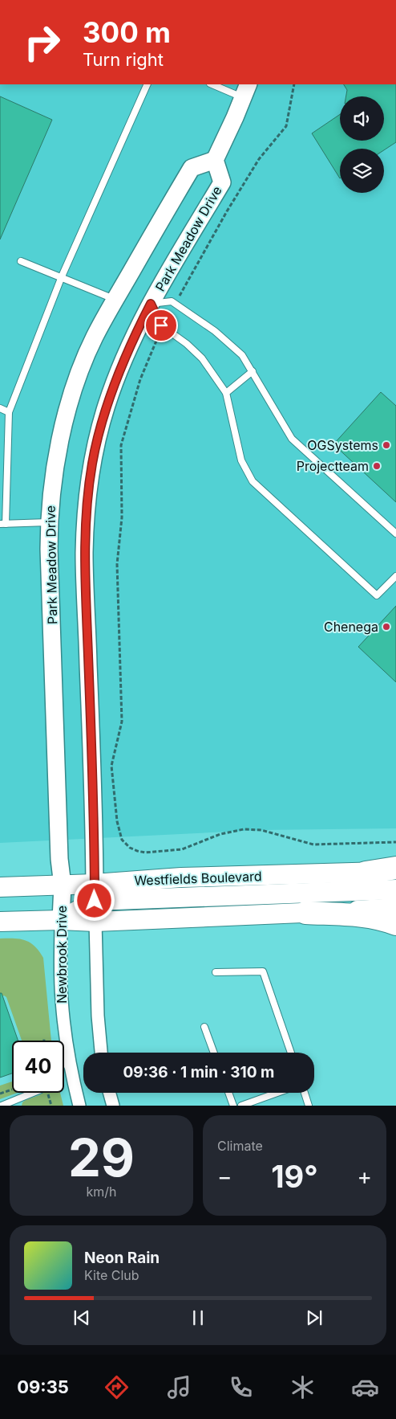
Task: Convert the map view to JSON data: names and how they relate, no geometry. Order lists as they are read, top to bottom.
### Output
{
  "streets": {
    "main road": ["Westfields Boulevard"],
    "street": ["Park Meadow Drive", "Newbrook Drive"]
  },
  "crossings": [
    ["Park Meadow Drive", "Westfields Boulevard"],
    ["Park Meadow Drive", "Newbrook Drive"],
    ["Westfields Boulevard", "Newbrook Drive"]
  ],
  "places": ["OGSystems", "Projectteam", "Chenega"],
  "page": {
    "turn": ["300 m", "Turn right"],
    "limit": "40",
    "trip": "09:36 · 1 min · 310 m",
    "tile": [
      ["29", "km/h"],
      "Climate"
    ],
    "heat": ["−", "19°", "+"],
    "song": ["Neon Rain", "Kite Club"],
    "tabs": "09:35"
  }
}
